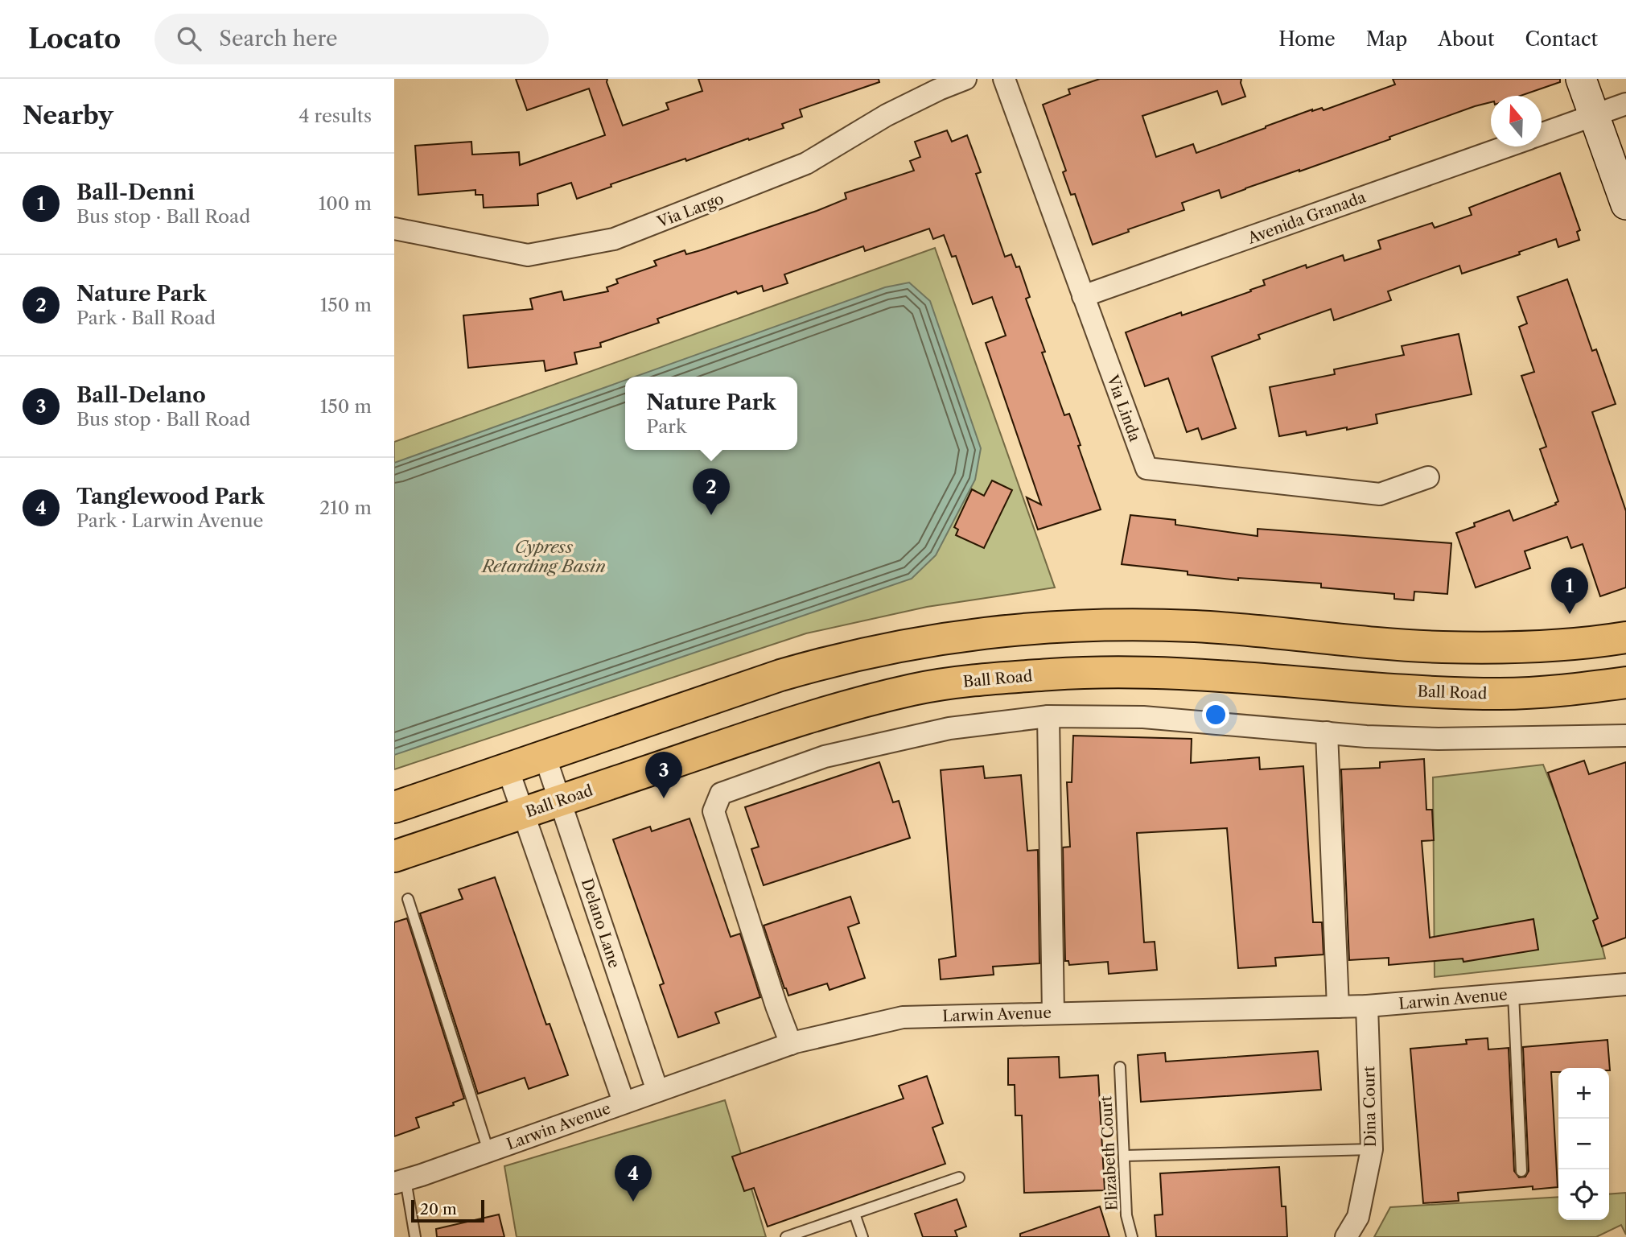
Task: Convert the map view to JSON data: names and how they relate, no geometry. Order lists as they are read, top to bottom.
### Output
{
  "streets": {
    "main road": ["Ball Road"],
    "street": [
      "Via Largo",
      "Avenida Granada",
      "Via Linda",
      "Delano Lane",
      "Larwin Avenue",
      "Dina Court"
    ],
    "lane": ["Elizabeth Court"]
  },
  "crossings": [
    ["Avenida Granada", "Via Linda"],
    ["Ball Road", "Delano Lane"],
    ["Delano Lane", "Larwin Avenue"],
    ["Larwin Avenue", "Dina Court"]
  ],
  "water": ["Cypress Retarding Basin"],
  "scale_bar": "20 m",
  "north": "top",
  "page": {
    "header": "Locato",
    "search": "Search here",
    "nav": [
      "Home",
      "Map",
      "About",
      "Contact"
    ],
    "heading": ["Nearby", "4 results"],
    "list": [
      {
        "mark": "1",
        "name": "Ball-Denni",
        "note": "Bus stop · Ball Road",
        "value": "100 m"
      },
      {
        "mark": "2",
        "name": "Nature Park",
        "note": "Park · Ball Road",
        "value": "150 m"
      },
      {
        "mark": "3",
        "name": "Ball-Delano",
        "note": "Bus stop · Ball Road",
        "value": "150 m"
      },
      {
        "mark": "4",
        "name": "Tanglewood Park",
        "note": "Park · Larwin Avenue",
        "value": "210 m"
      }
    ],
    "popup": ["Nature Park", "Park"],
    "pins": [
      "2",
      "1",
      "3",
      "4"
    ],
    "map_buttons": ["+", "−"],
    "scale": "20 m"
  }
}
